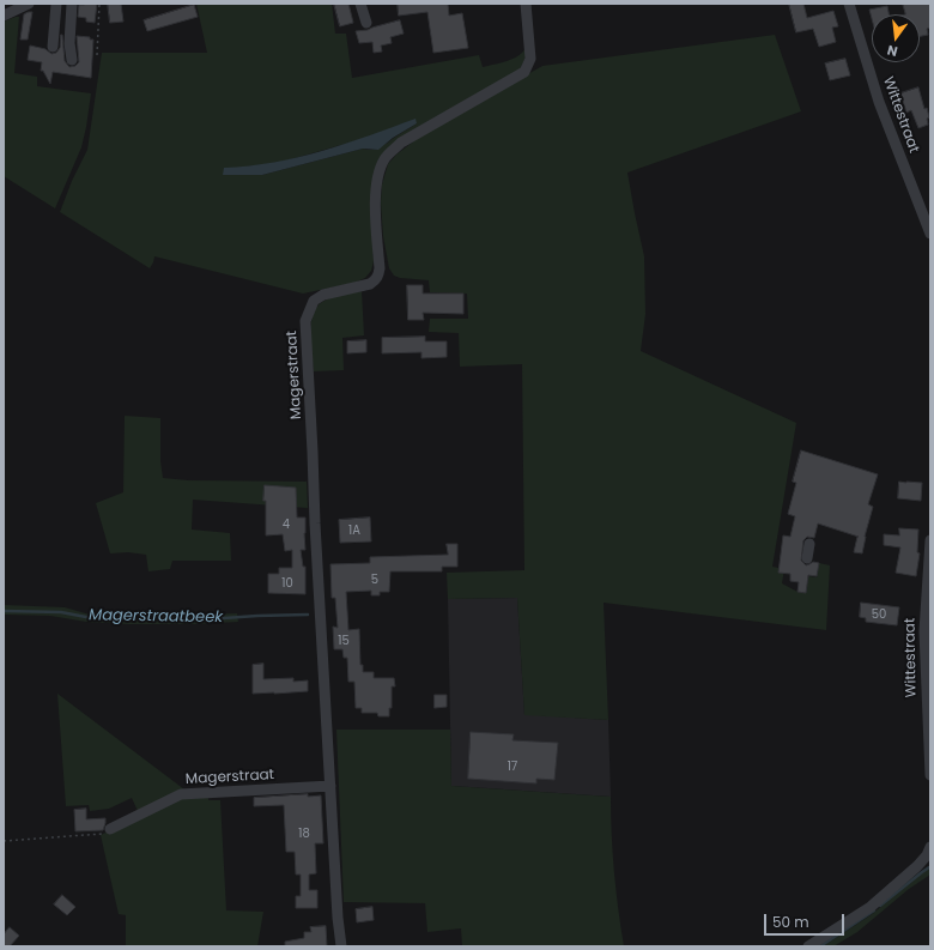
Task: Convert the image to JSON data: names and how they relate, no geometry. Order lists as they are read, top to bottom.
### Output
{
  "streets": {
    "street": ["Wittestraat", "Magerstraat"]
  },
  "water": ["Magerstraatbeek"],
  "house_numbers": [
    "4",
    "1A",
    "5",
    "10",
    "50",
    "15",
    "17",
    "18"
  ],
  "scale_bar": "50 m",
  "north": "bottom"
}
